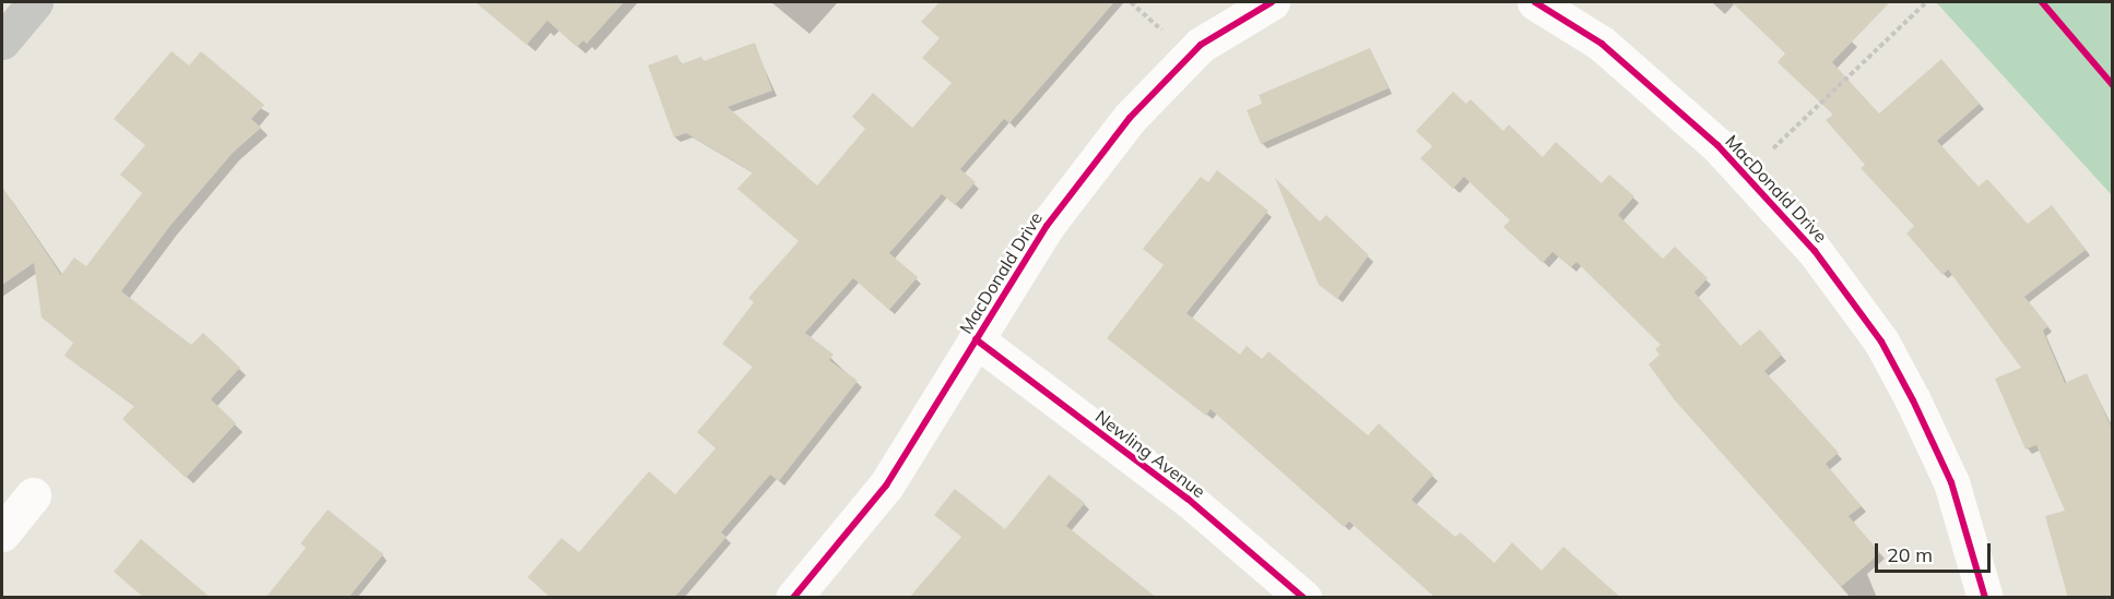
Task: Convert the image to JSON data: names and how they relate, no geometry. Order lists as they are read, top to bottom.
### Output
{
  "streets": {
    "street": ["MacDonald Drive", "Newling Avenue"]
  },
  "crossings": [
    ["MacDonald Drive", "Newling Avenue"]
  ],
  "scale_bar": "20 m"
}
